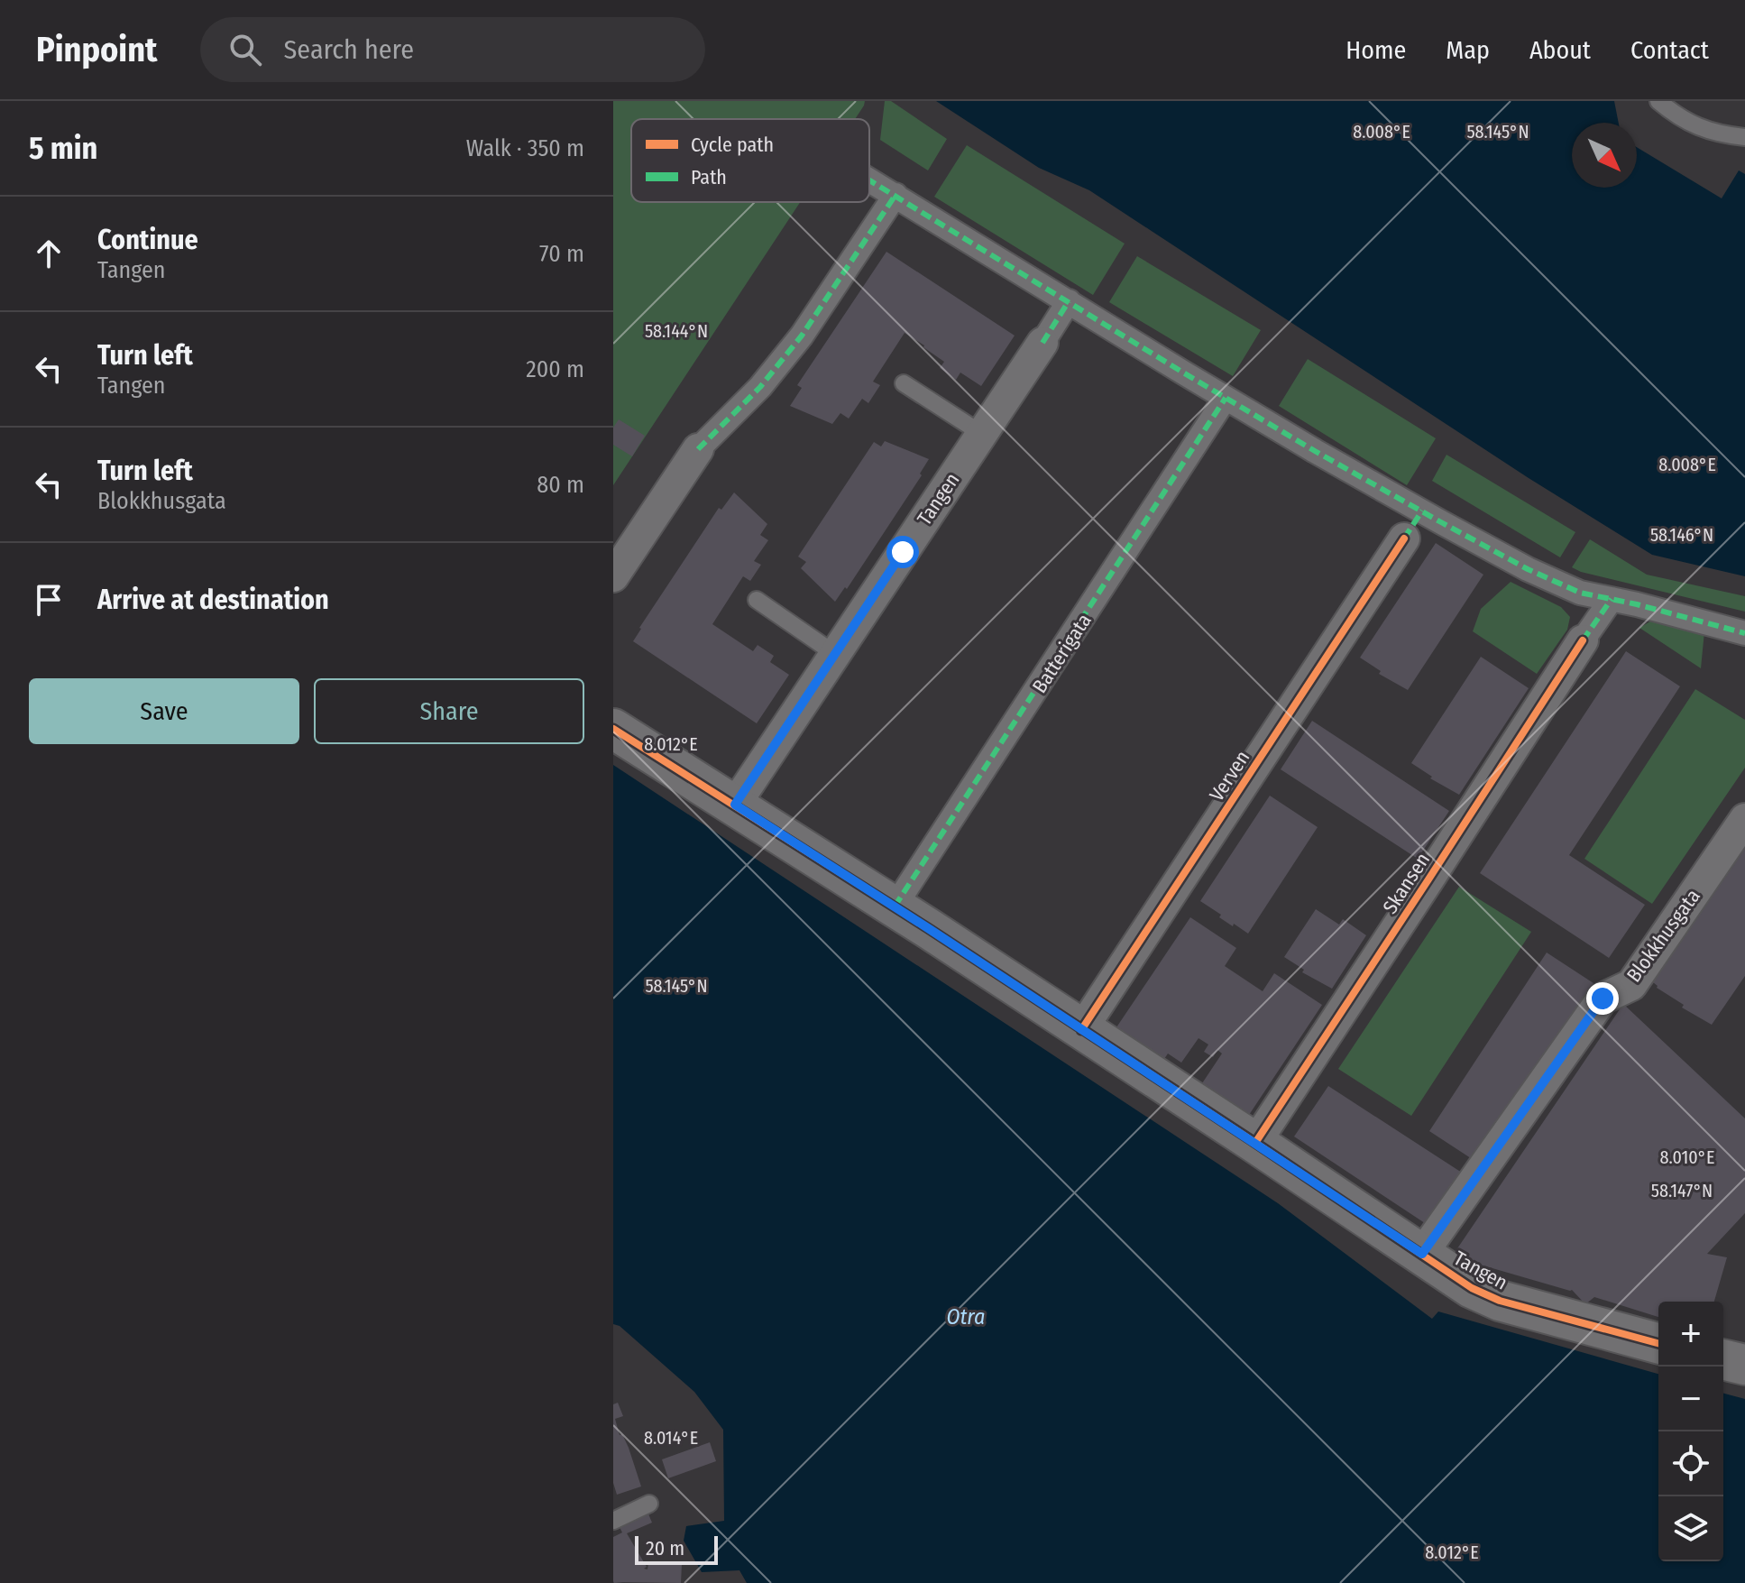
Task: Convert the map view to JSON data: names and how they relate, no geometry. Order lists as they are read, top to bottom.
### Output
{
  "streets": {
    "street": [
      "Tangen",
      "Batterigata",
      "Verven",
      "Skansen",
      "Blokkhusgata"
    ]
  },
  "crossings": [
    ["Tangen", "Batterigata"],
    ["Tangen", "Verven"],
    ["Tangen", "Skansen"],
    ["Tangen", "Blokkhusgata"]
  ],
  "water": ["Otra"],
  "legend": ["Cycle path", "Path"],
  "scale_bar": "20 m",
  "north": "bottom right",
  "page": {
    "header": "Pinpoint",
    "search": "Search here",
    "nav": [
      "Home",
      "Map",
      "About",
      "Contact"
    ],
    "heading": ["5 min", "Walk · 350 m"],
    "list": [
      ["Continue", "Tangen", "70 m"],
      ["Turn left", "Tangen", "200 m"],
      ["Turn left", "Blokkhusgata", "80 m"],
      "Arrive at destination"
    ],
    "buttons": ["Save", "Share"],
    "map_buttons": ["+", "−"],
    "scale": "20 m"
  },
  "coordinates": [
    "8.008°E",
    "58.145°N",
    "58.144°N",
    "58.146°N",
    "8.012°E",
    "8.010°E",
    "58.147°N",
    "8.014°E"
  ]
}
